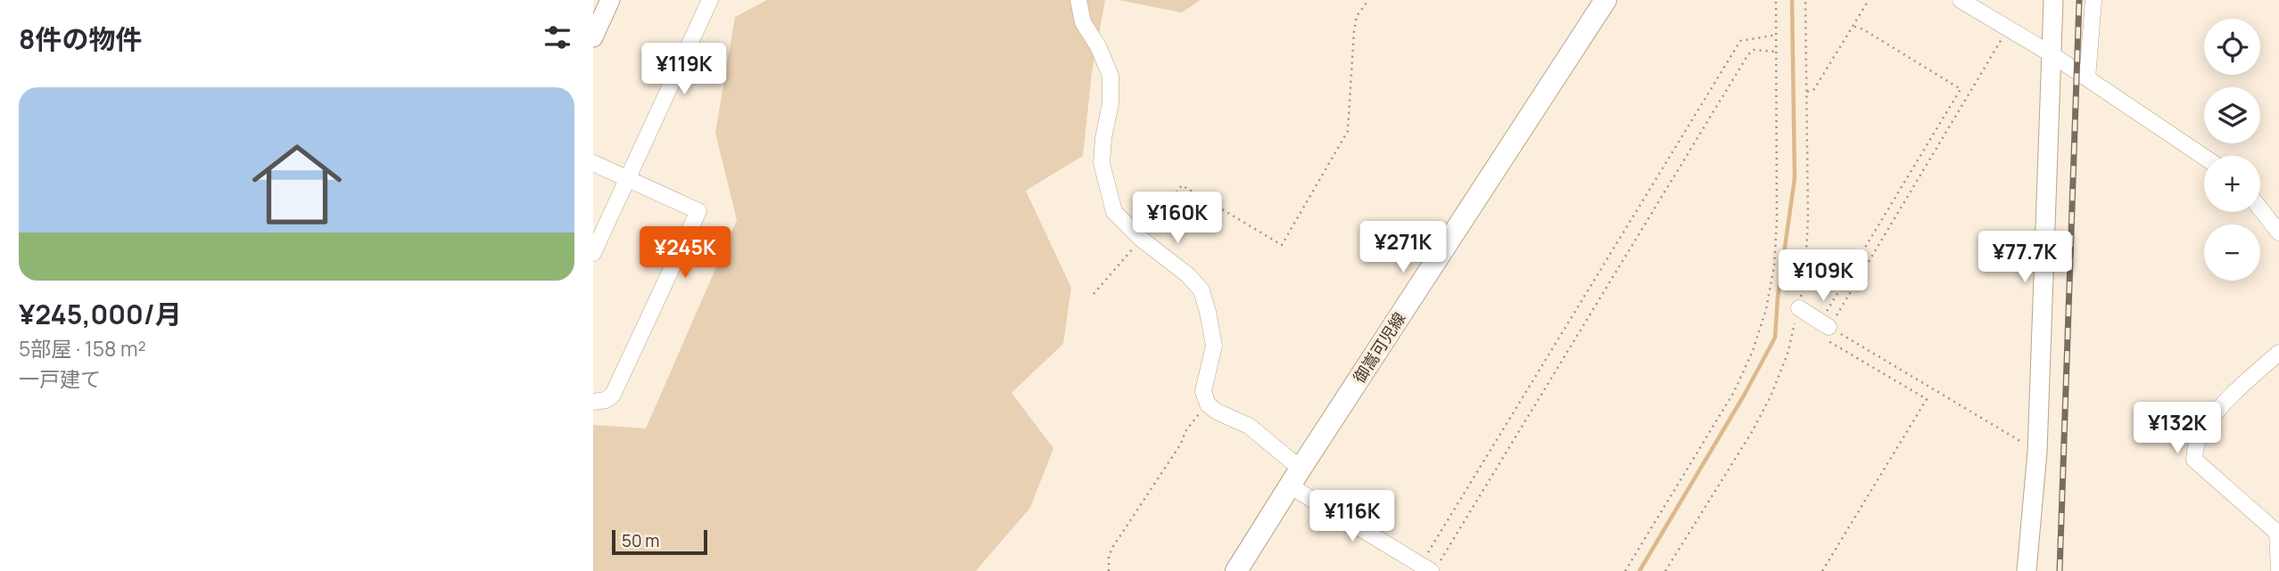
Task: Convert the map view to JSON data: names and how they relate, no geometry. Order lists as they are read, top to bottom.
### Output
{
  "streets": {
    "main road": ["御嵩可児線"]
  },
  "scale_bar": "50 m",
  "page": {
    "heading": "8件の物件",
    "map_buttons": ["+", "−"],
    "price": [
      "¥119K",
      "¥160K",
      "¥271K",
      "¥245K",
      "¥77.7K",
      "¥109K",
      "¥132K",
      "¥116K"
    ],
    "list": [
      {
        "name": "¥245,000/月",
        "note": "5部屋 · 158 m² · 一戸建て"
      }
    ],
    "scale": "50 m"
  }
}
